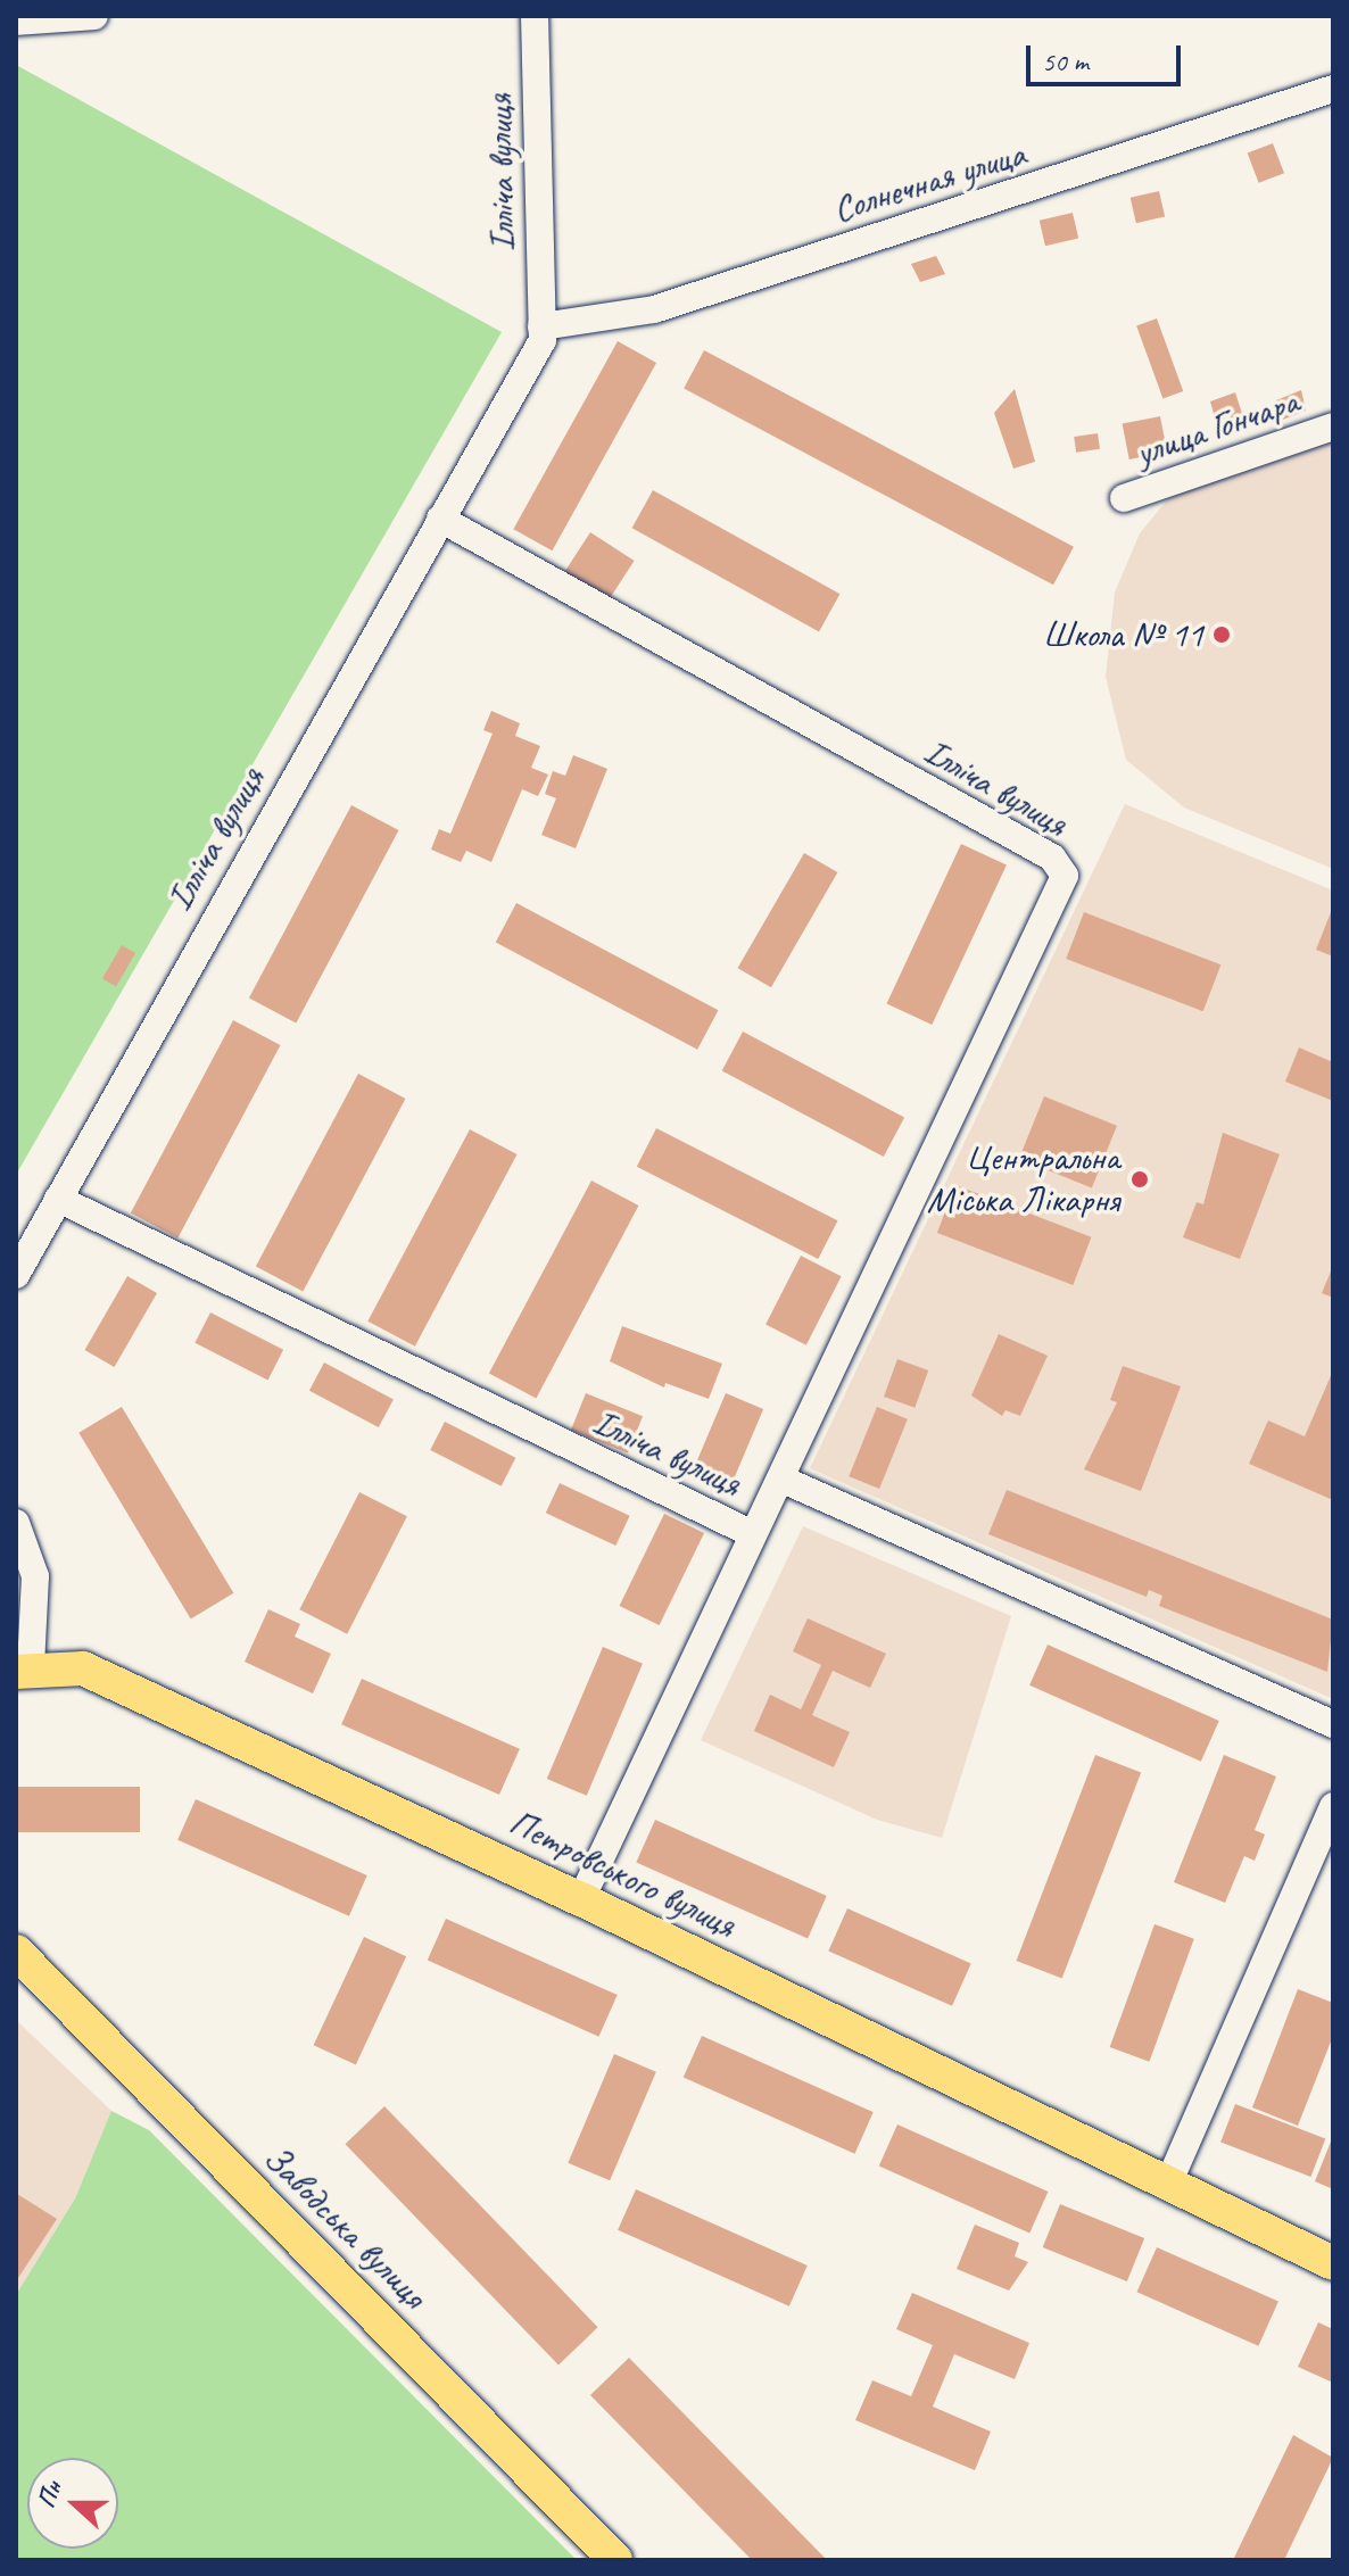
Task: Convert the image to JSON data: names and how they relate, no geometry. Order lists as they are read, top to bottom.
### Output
{
  "streets": {
    "main road": ["Петровського вулиця", "Заводська вулиця"],
    "street": ["Ілліча вулиця", "Солнечная улица", "улица Гончара"]
  },
  "crossings": [
    ["Ілліча вулиця", "Солнечная улица"],
    ["Ілліча вулиця", "Петровського вулиця"]
  ],
  "places": ["Школа № 11", "Центральна Міська Лікарня"],
  "scale_bar": "50 m",
  "north": "left"
}
